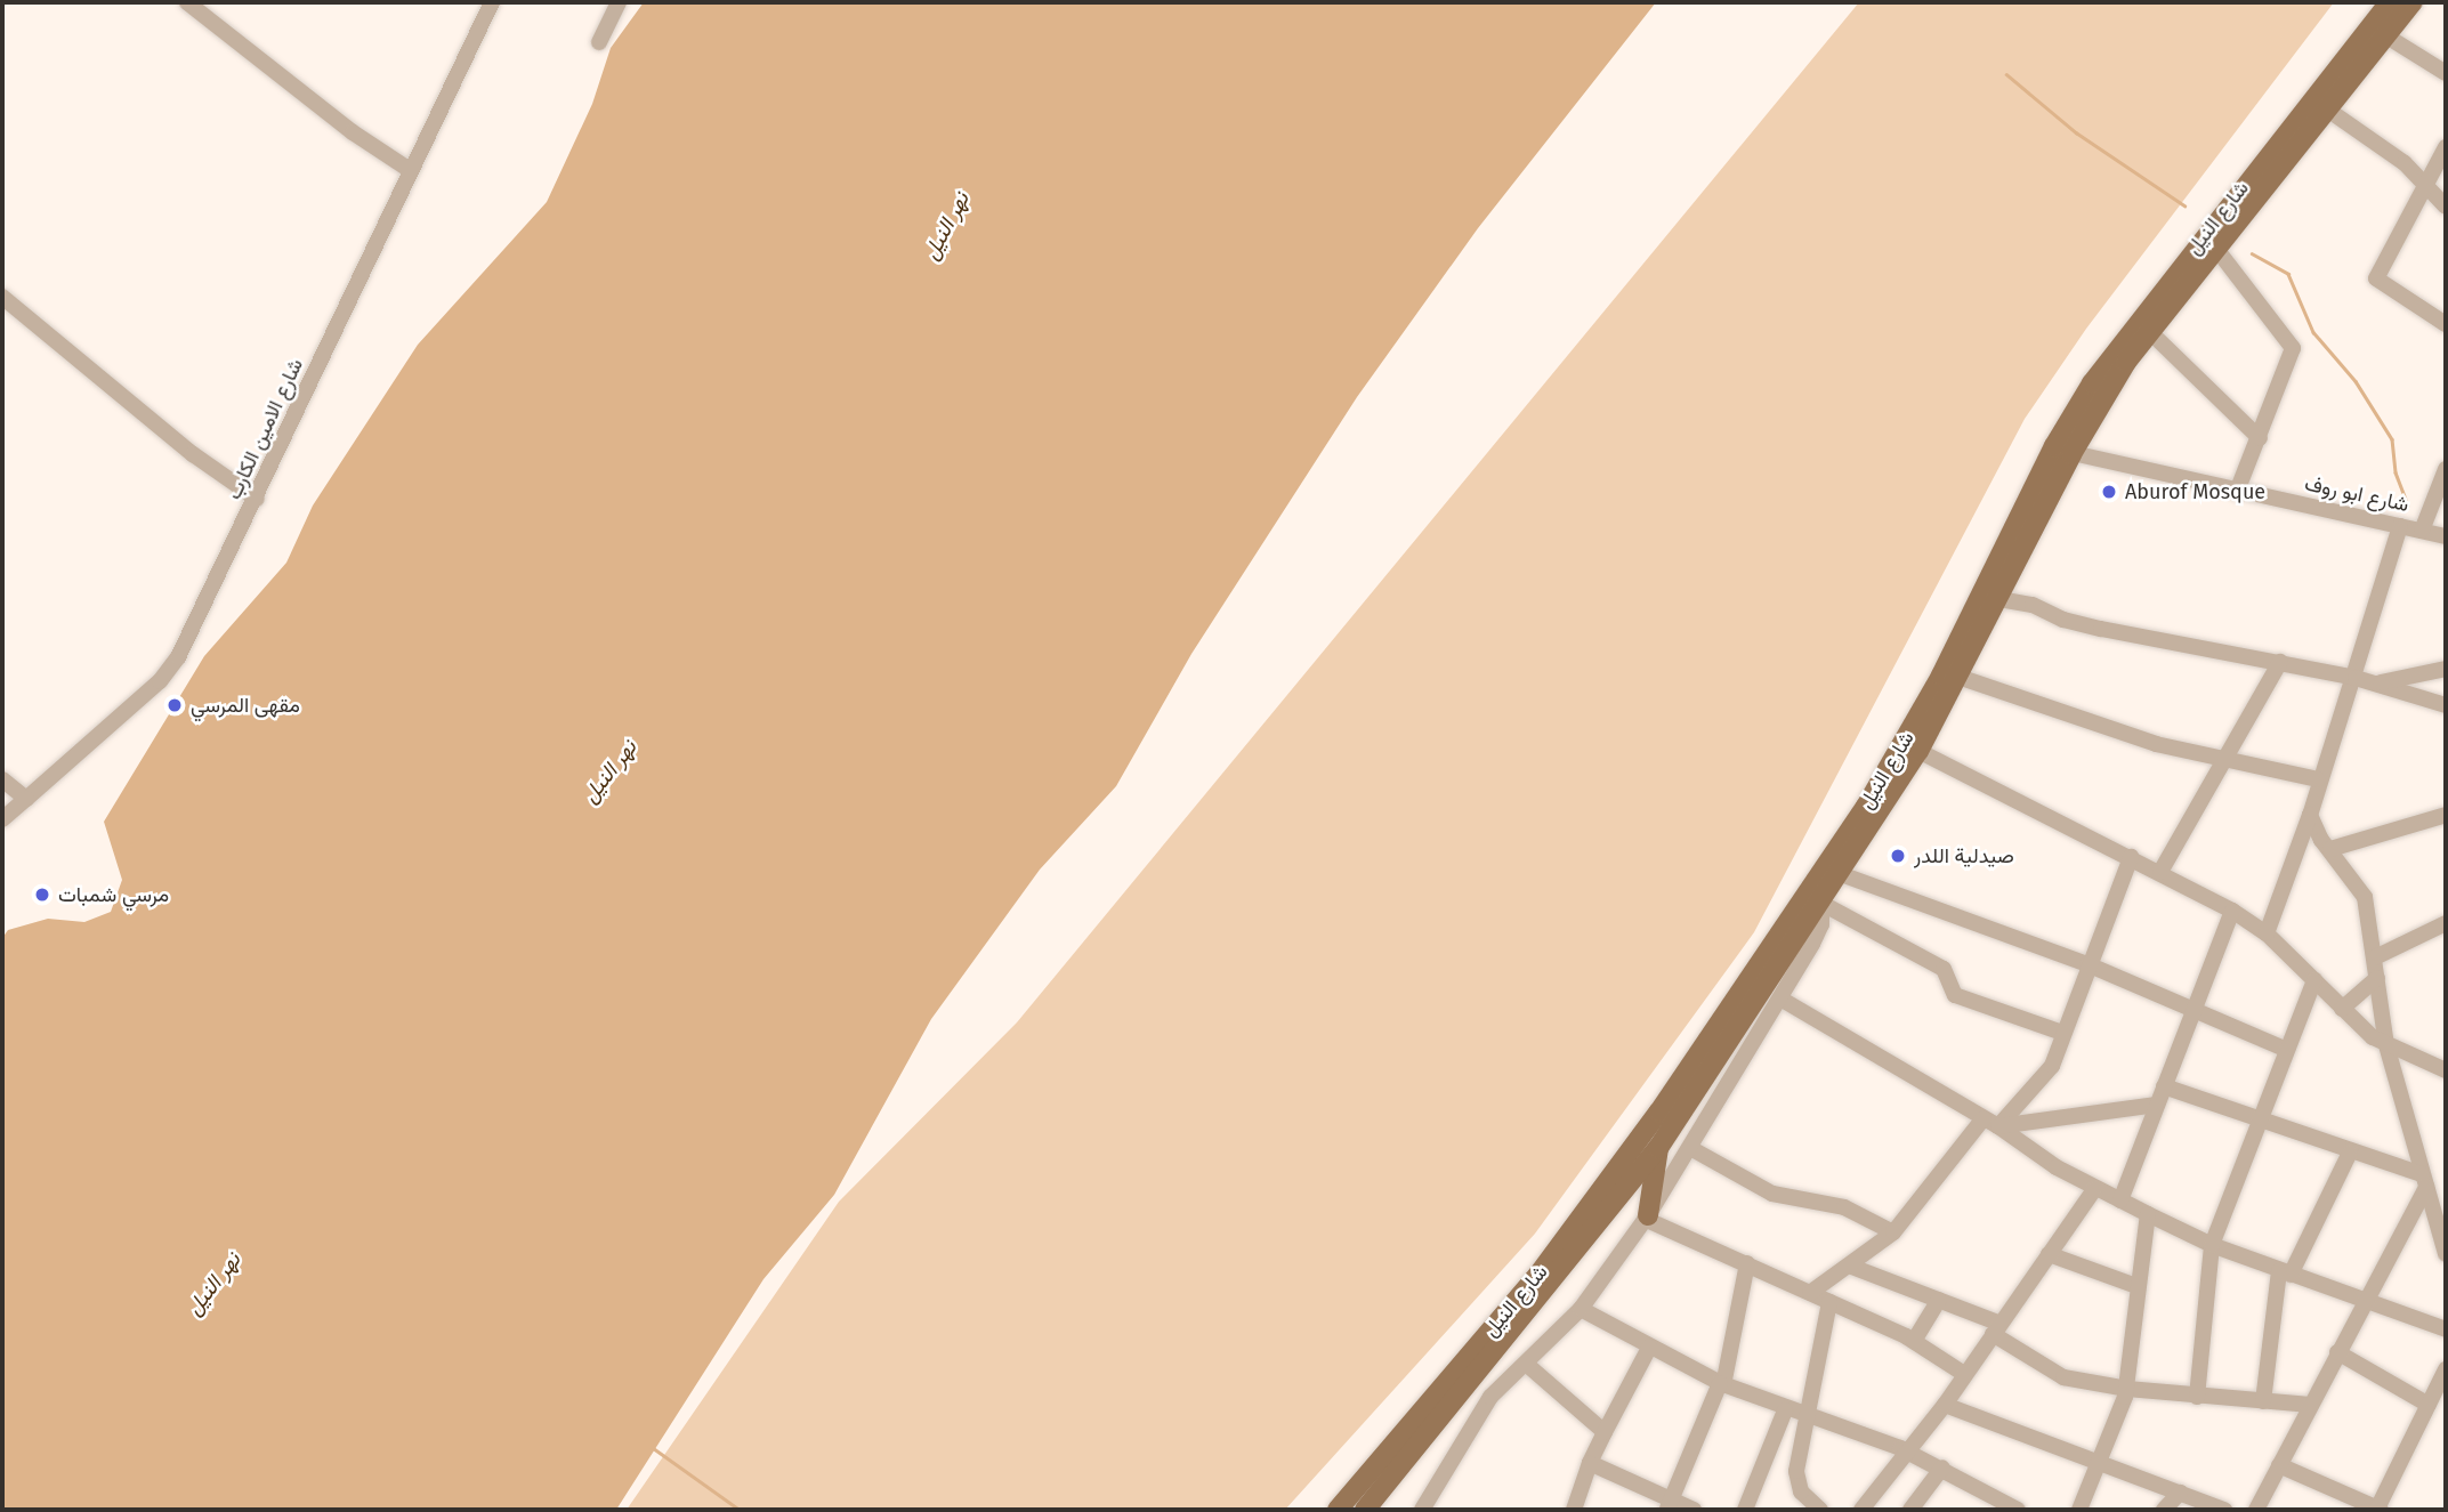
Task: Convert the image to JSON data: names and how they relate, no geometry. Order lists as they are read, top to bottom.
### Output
{
  "streets": {
    "main road": ["شارع النيل"],
    "street": ["شارع الامين الكارب", "شارع ابو روف"]
  },
  "crossings": [
    ["شارع النيل", "شارع ابو روف"]
  ],
  "water": ["نهر النيل"],
  "places": [
    "Aburof Mosque",
    "مقهى المرسي",
    "صيدلية اللدر",
    "مرسي شمبات"
  ]
}
